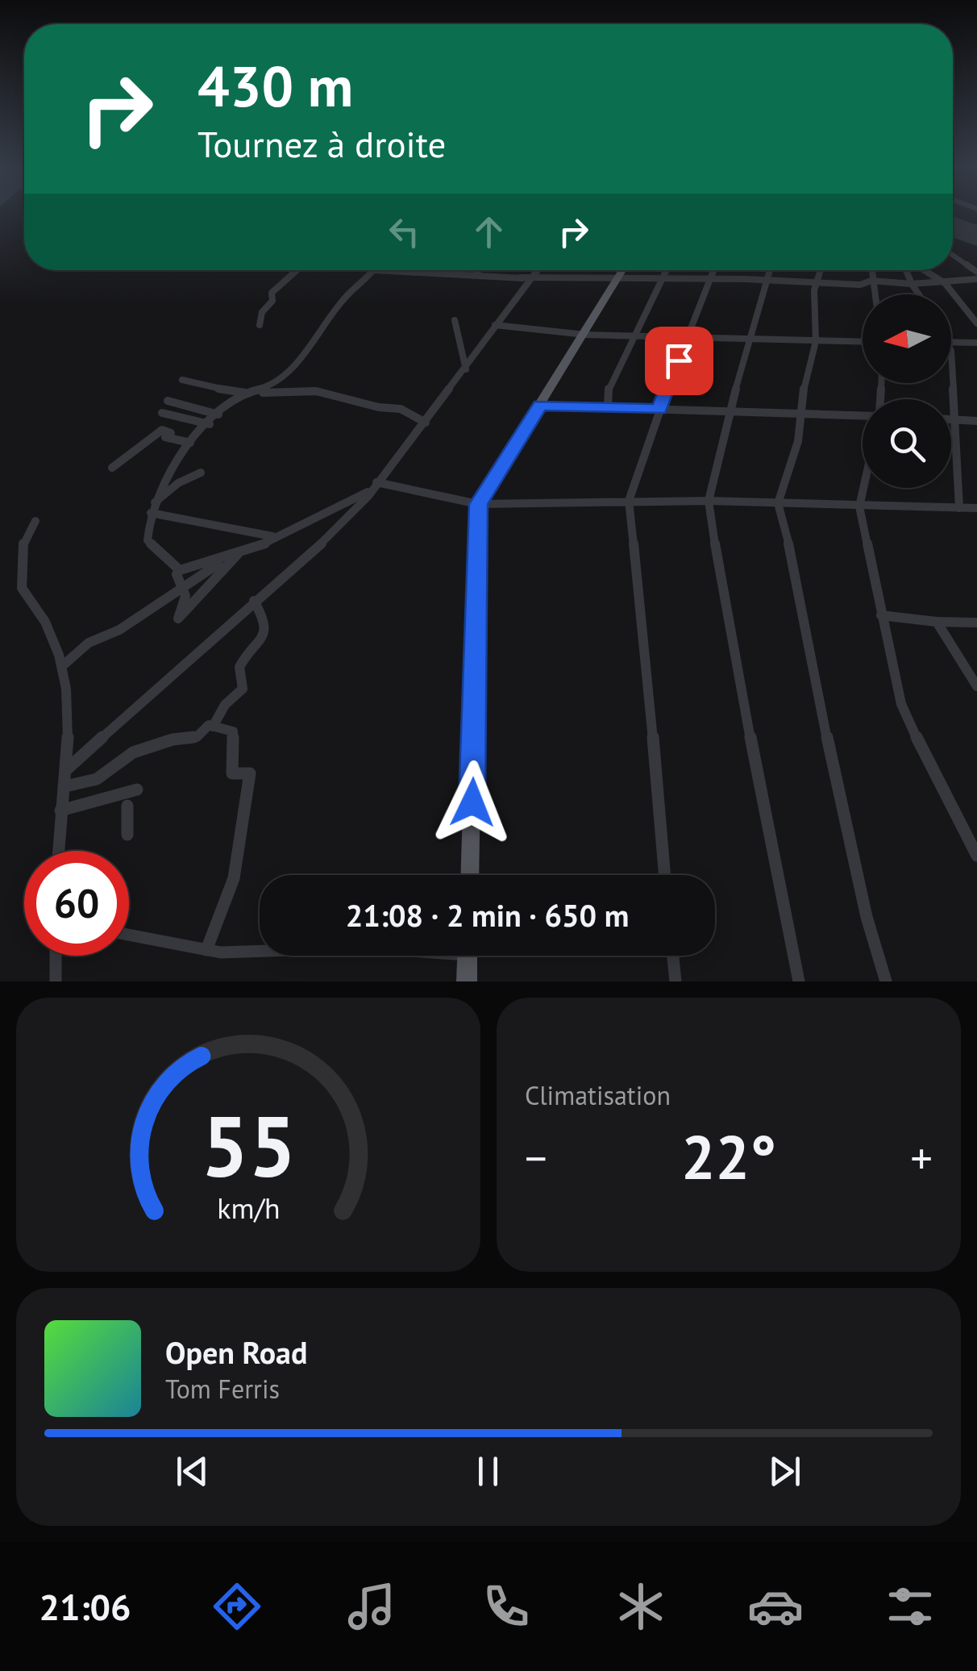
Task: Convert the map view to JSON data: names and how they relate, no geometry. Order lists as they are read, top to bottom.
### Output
{
  "north": "left",
  "page": {
    "turn": ["430 m", "Tournez à droite"],
    "limit": "60",
    "trip": "21:08 · 2 min · 650 m",
    "tile": "Climatisation",
    "heat": ["−", "22°", "+"],
    "song": ["Open Road", "Tom Ferris"],
    "tabs": "21:06",
    "gauge": ["55", "km/h"]
  }
}
